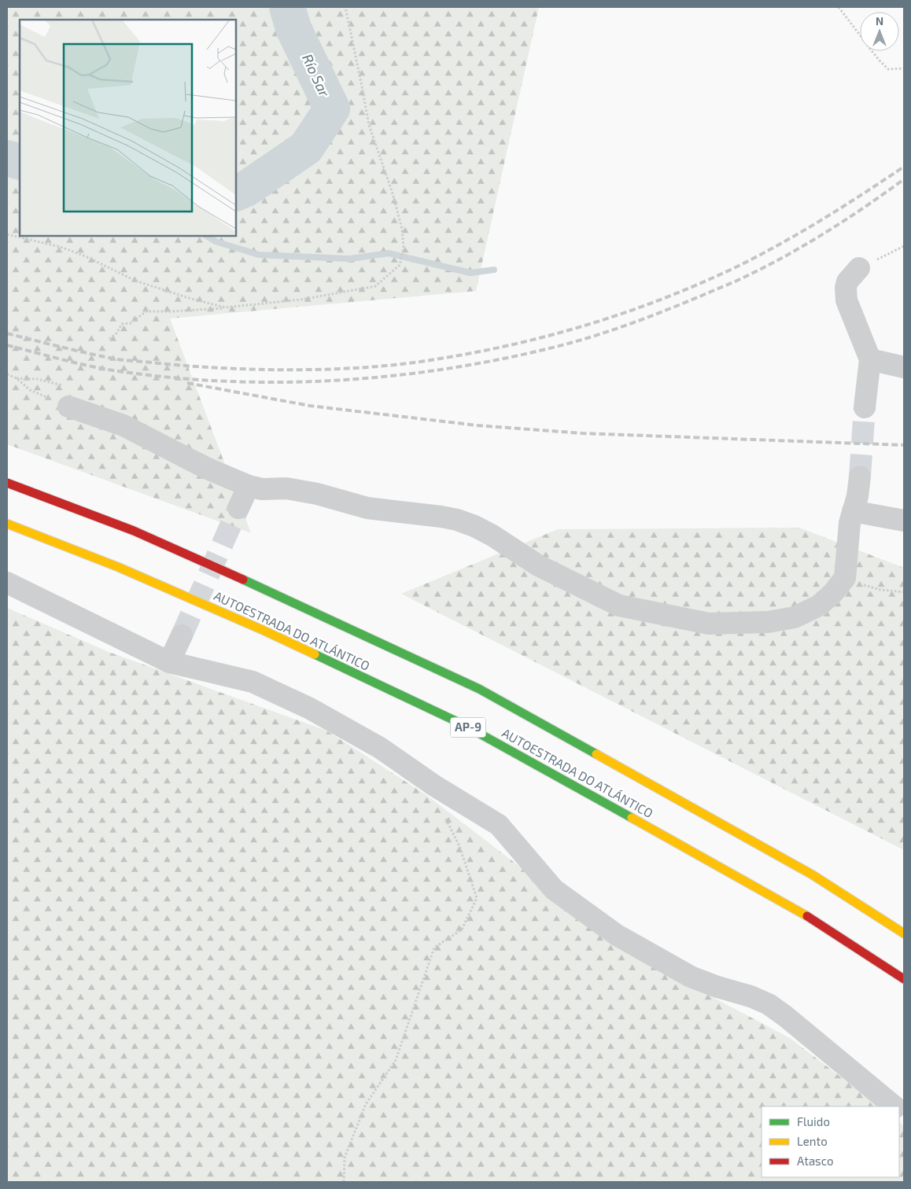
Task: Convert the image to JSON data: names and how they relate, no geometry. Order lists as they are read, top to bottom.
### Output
{
  "streets": {
    "highway": ["AUTOESTRADA DO ATLÁNTICO", "AP-9"]
  },
  "water": ["Río Sar"],
  "legend": ["Fluido", "Lento", "Atasco"],
  "north": "top"
}
